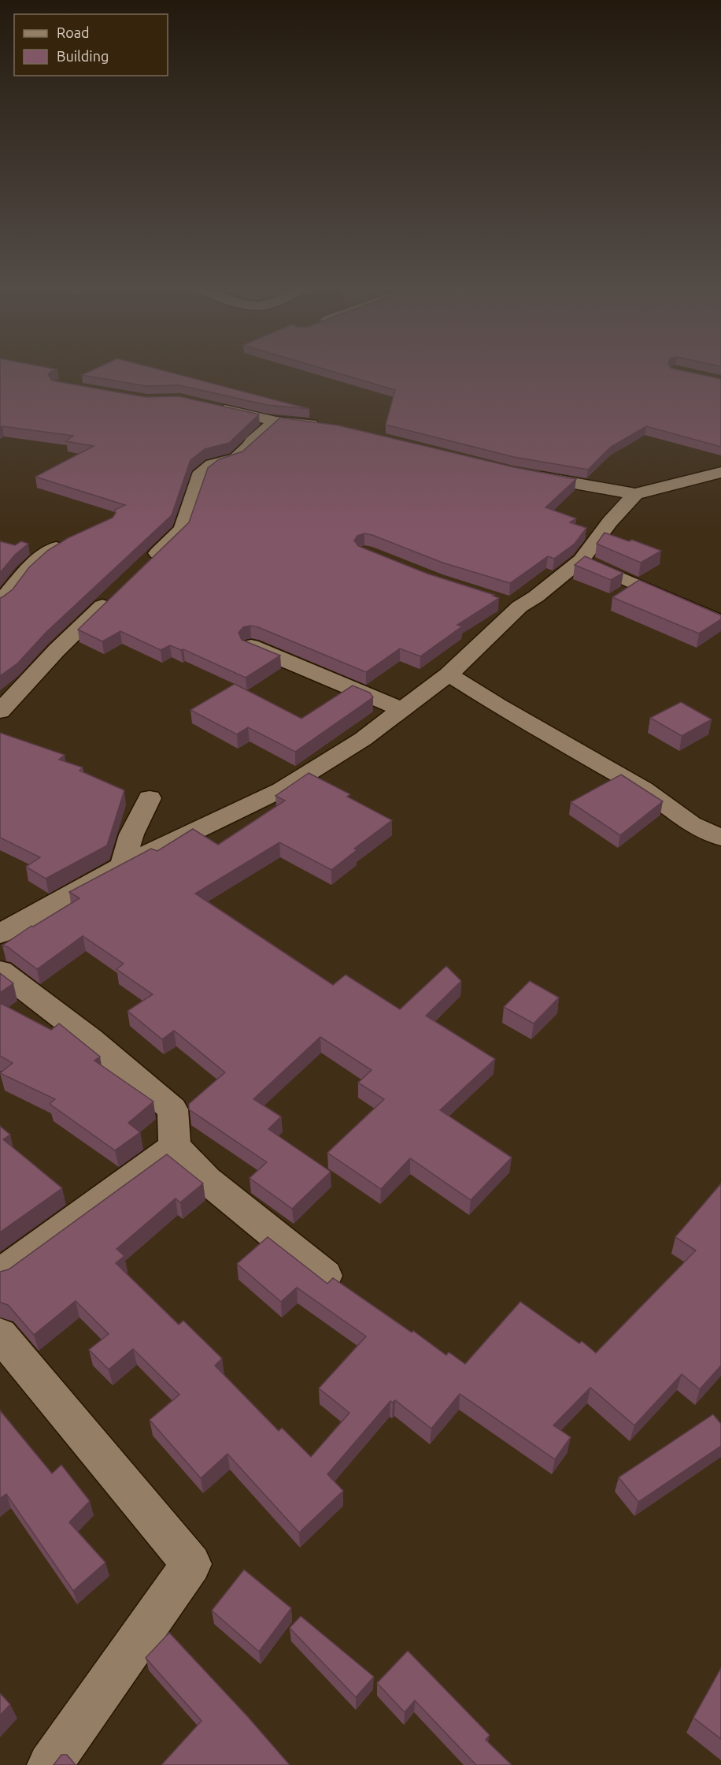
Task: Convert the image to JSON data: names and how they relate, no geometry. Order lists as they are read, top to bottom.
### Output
{
  "legend": ["Road", "Building"]
}
